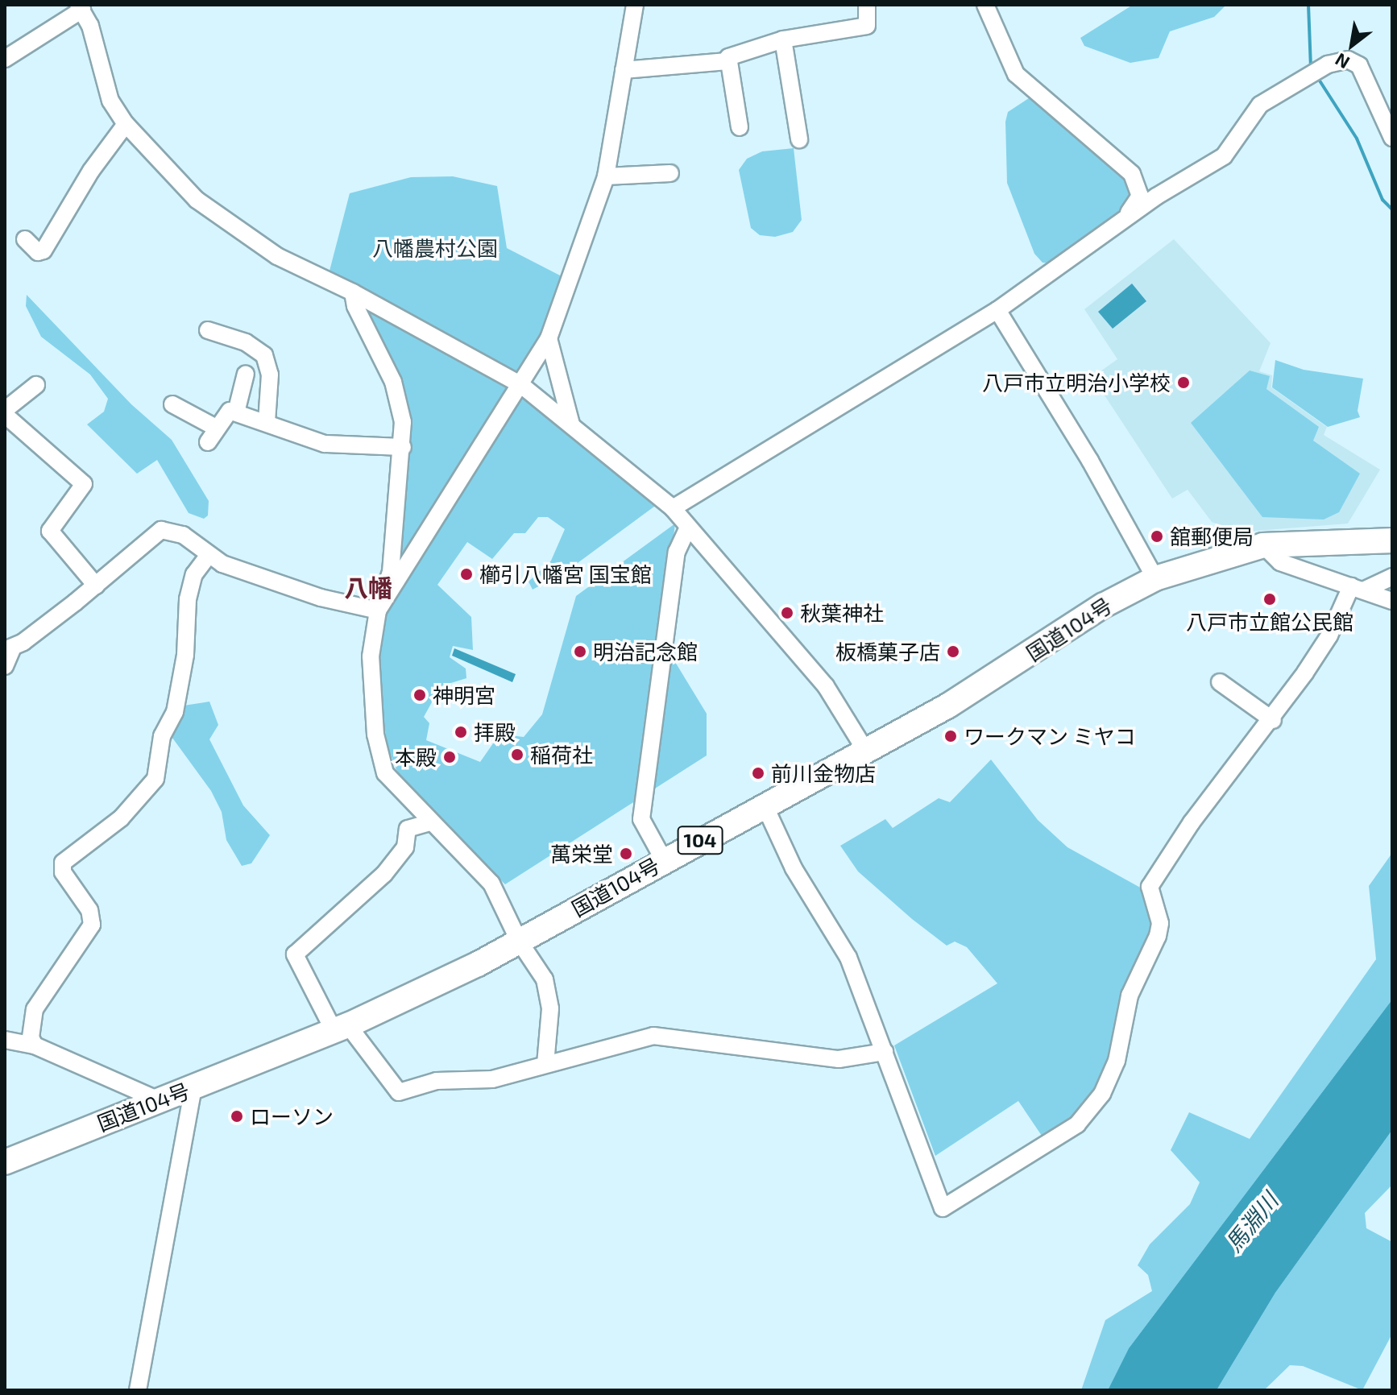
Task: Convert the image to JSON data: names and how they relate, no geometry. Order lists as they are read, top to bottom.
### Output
{
  "streets": {
    "highway": ["国道104号", "104"]
  },
  "districts": ["八幡"],
  "water": ["馬淵川"],
  "parks": ["八幡農村公園"],
  "places": [
    "八戸市立明治小学校",
    "舘郵便局",
    "櫛引八幡宮 国宝館",
    "八戸市立館公民館",
    "秋葉神社",
    "明治記念館",
    "板橋菓子店",
    "神明宮",
    "拝殿",
    "ワークマン ミヤコ",
    "稲荷社",
    "本殿",
    "前川金物店",
    "萬栄堂",
    "ローソン"
  ],
  "north": "bottom left"
}
